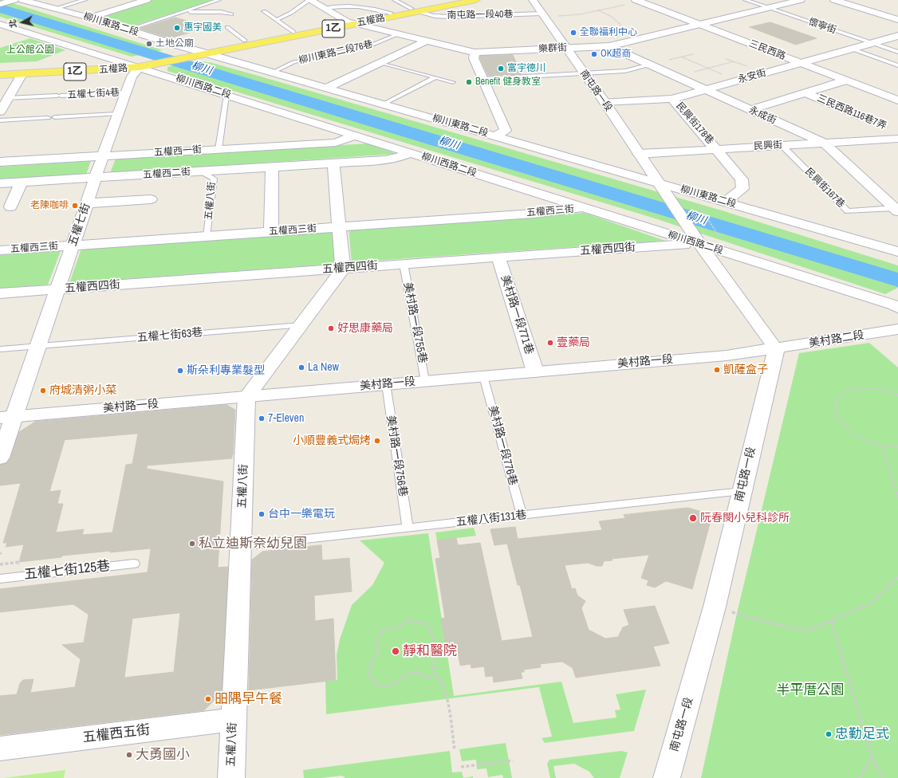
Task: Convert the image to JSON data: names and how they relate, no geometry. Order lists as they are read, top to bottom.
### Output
{
  "streets": {
    "main road": ["五權路", "1乙"],
    "street": [
      "柳川東路二段",
      "樂群街",
      "三民西路",
      "永安街",
      "柳川西路二段",
      "南屯路一段",
      "三民西路116巷7弄",
      "永成街",
      "民興街178巷",
      "民興街",
      "五權西一街",
      "五權西二街",
      "五權八街",
      "五權西三街",
      "五權七街",
      "五權西四街",
      "美村路一段771巷",
      "美村路二段",
      "美村路一段",
      "五權西五街"
    ],
    "lane": [
      "南屯路一段40巷",
      "懷寧街",
      "柳川東路二段76巷",
      "五權七街4巷",
      "民興街167巷",
      "美村路一段755巷",
      "五權七街63巷",
      "美村路一段776巷",
      "美村路一段756巷",
      "五權八街131巷",
      "五權七街125巷"
    ]
  },
  "crossings": [
    ["南屯路一段40巷", "五權路"],
    ["南屯路一段40巷", "南屯路一段"],
    ["五權路", "柳川東路二段"],
    ["五權路", "1乙"],
    ["五權路", "樂群街"],
    ["五權路", "柳川西路二段"],
    ["五權路", "五權七街"],
    ["柳川東路二段", "1乙"],
    ["柳川東路二段", "柳川東路二段76巷"],
    ["柳川東路二段", "南屯路一段"],
    ["柳川東路二段", "民興街178巷"],
    ["懷寧街", "樂群街"],
    ["懷寧街", "永安街"],
    ["1乙", "柳川西路二段"],
    ["1乙", "五權七街"],
    ["樂群街", "三民西路"],
    ["樂群街", "柳川東路二段76巷"],
    ["樂群街", "南屯路一段"],
    ["樂群街", "永成街"],
    ["三民西路", "永安街"],
    ["永安街", "南屯路一段"],
    ["永安街", "永成街"],
    ["永安街", "民興街178巷"],
    ["柳川西路二段", "南屯路一段"],
    ["柳川西路二段", "五權西一街"],
    ["柳川西路二段", "五權西二街"],
    ["柳川西路二段", "五權西三街"],
    ["柳川西路二段", "五權七街"],
    ["柳川西路二段", "五權西四街"],
    ["南屯路一段", "民興街"],
    ["南屯路一段", "五權西四街"],
    ["南屯路一段", "美村路二段"],
    ["南屯路一段", "美村路一段"],
    ["南屯路一段", "五權八街131巷"],
    ["五權七街4巷", "五權七街"],
    ["三民西路116巷7弄", "民興街"],
    ["永成街", "民興街"],
    ["永成街", "民興街167巷"],
    ["民興街178巷", "民興街"],
    ["民興街", "民興街167巷"],
    ["五權西一街", "五權七街"],
    ["五權西二街", "五權八街"],
    ["五權西二街", "五權七街"],
    ["五權八街", "五權西三街"],
    ["五權八街", "美村路一段"],
    ["五權八街", "五權八街131巷"],
    ["五權八街", "五權西五街"],
    ["五權西三街", "五權七街"],
    ["五權七街", "五權西四街"],
    ["五權七街", "五權七街63巷"],
    ["五權七街", "美村路一段"],
    ["五權西四街", "美村路一段771巷"],
    ["五權西四街", "美村路一段755巷"],
    ["美村路一段771巷", "美村路一段"],
    ["美村路一段755巷", "美村路一段"],
    ["美村路二段", "美村路一段"],
    ["美村路一段", "美村路一段776巷"],
    ["美村路一段", "美村路一段756巷"],
    ["美村路一段776巷", "五權八街131巷"],
    ["美村路一段756巷", "五權八街131巷"]
  ],
  "water": ["柳川"],
  "parks": ["上公館公園", "半平厝公園"],
  "places": [
    "惠宇國美",
    "全聯福利中心",
    "土地公廟",
    "OK超商",
    "富宇德川",
    "Benefit 健身教室",
    "老陳咖啡",
    "好思康藥局",
    "壹藥局",
    "La New",
    "凱薩盒子",
    "斯朵利專業髮型",
    "府城清粥小菜",
    "7-Eleven",
    "小順豐義式焗烤",
    "台中一樂電玩",
    "阮春閔小兒科診所",
    "私立迪斯奈幼兒園",
    "靜和醫院",
    "昍隅早午餐",
    "忠勤足式",
    "大勇國小"
  ],
  "north": "left"
}
